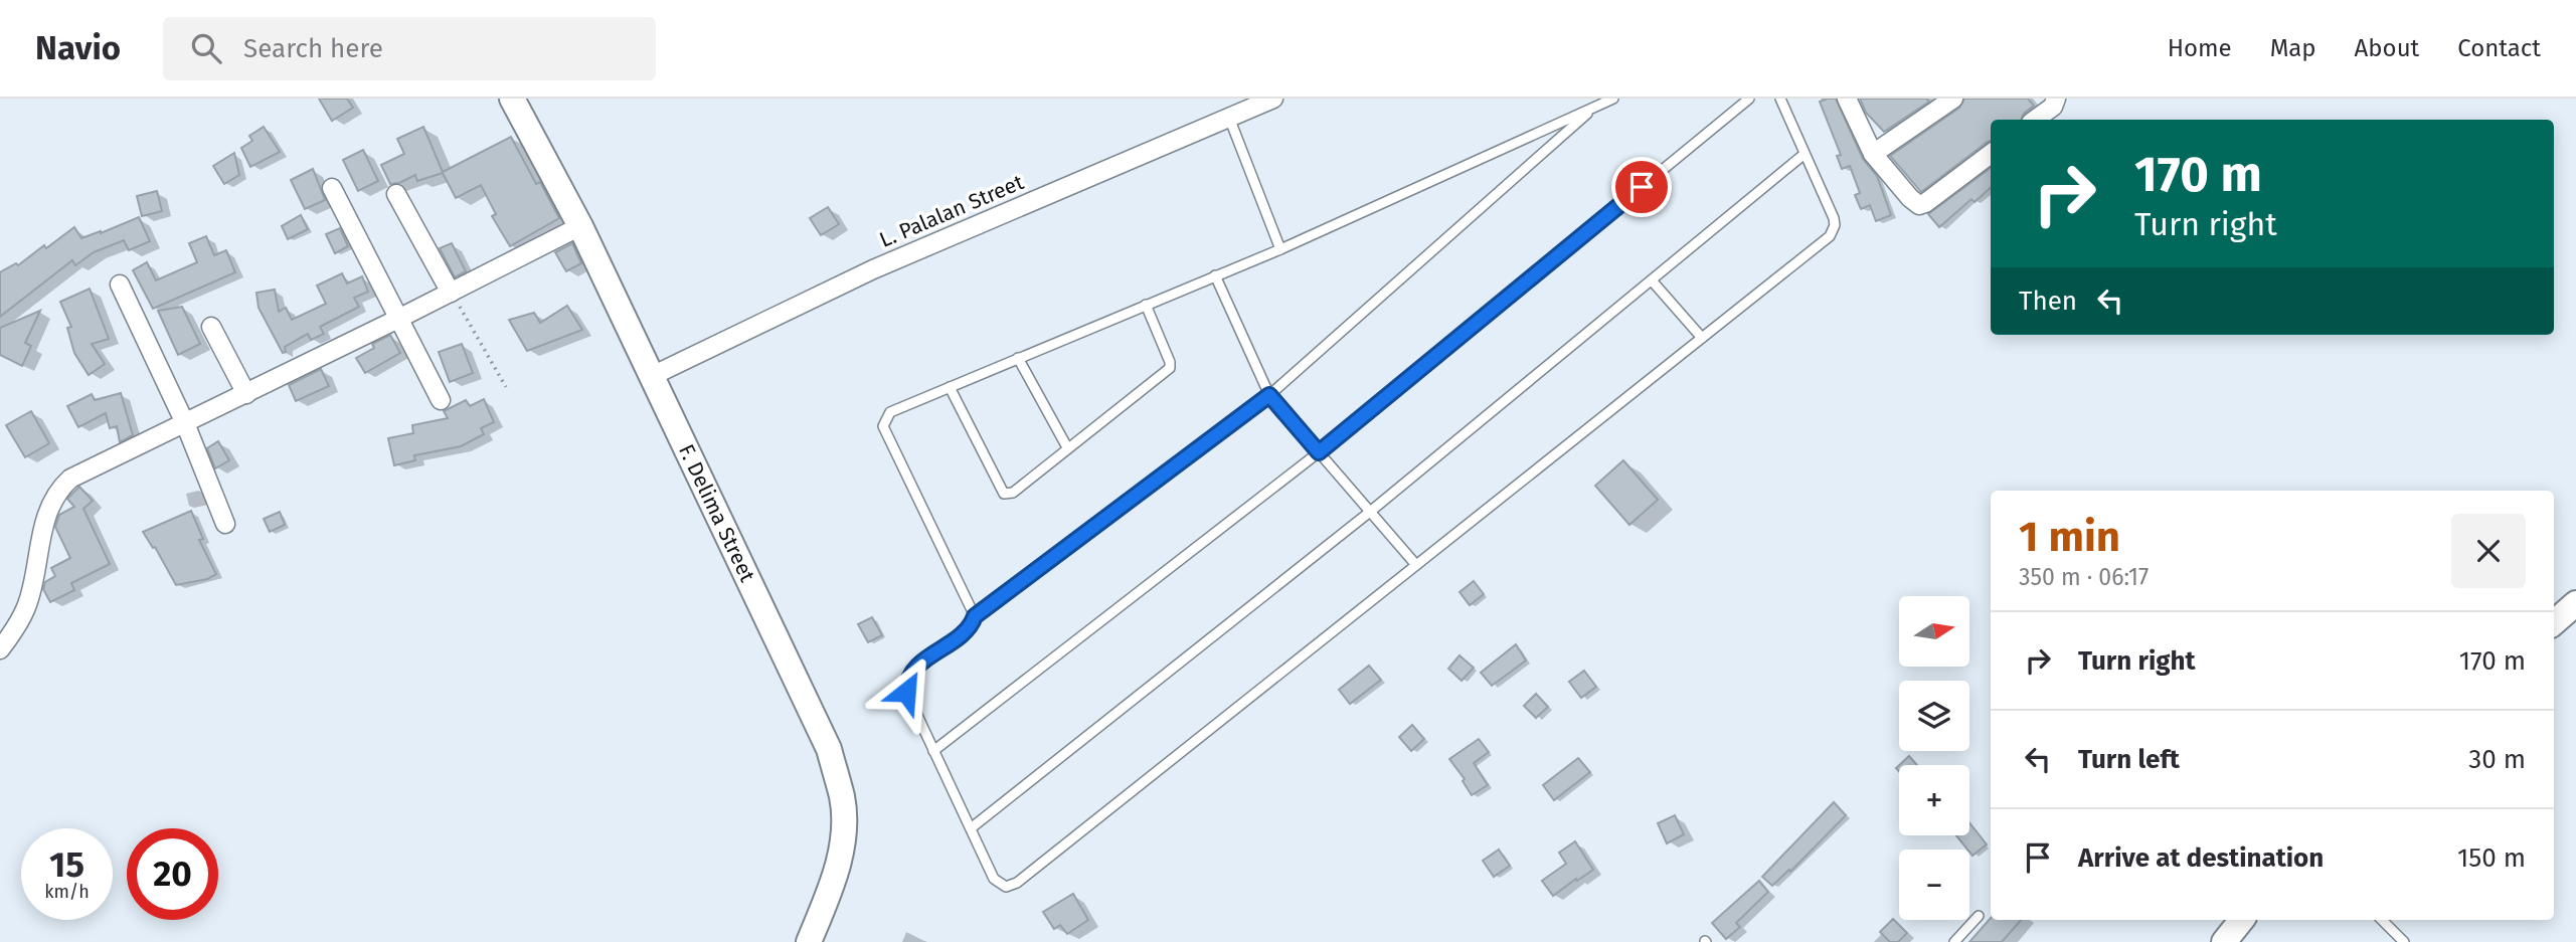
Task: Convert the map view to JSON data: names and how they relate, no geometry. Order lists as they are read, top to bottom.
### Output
{
  "streets": {
    "street": ["L. Palalan Street", "F. Delima Street"]
  },
  "crossings": [
    ["L. Palalan Street", "F. Delima Street"]
  ],
  "north": "right",
  "page": {
    "header": "Navio",
    "search": "Search here",
    "nav": [
      "Home",
      "Map",
      "About",
      "Contact"
    ],
    "turn": ["170 m", "Turn right"],
    "then": "Then",
    "heading": ["1 min", "350 m · 06:17"],
    "map_buttons": ["+", "−"],
    "list": [
      {
        "name": "Turn right",
        "value": "170 m"
      },
      {
        "name": "Turn left",
        "value": "30 m"
      },
      {
        "name": "Arrive at destination",
        "value": "150 m"
      }
    ],
    "speed": "15 km/h",
    "limit": "20"
  }
}
